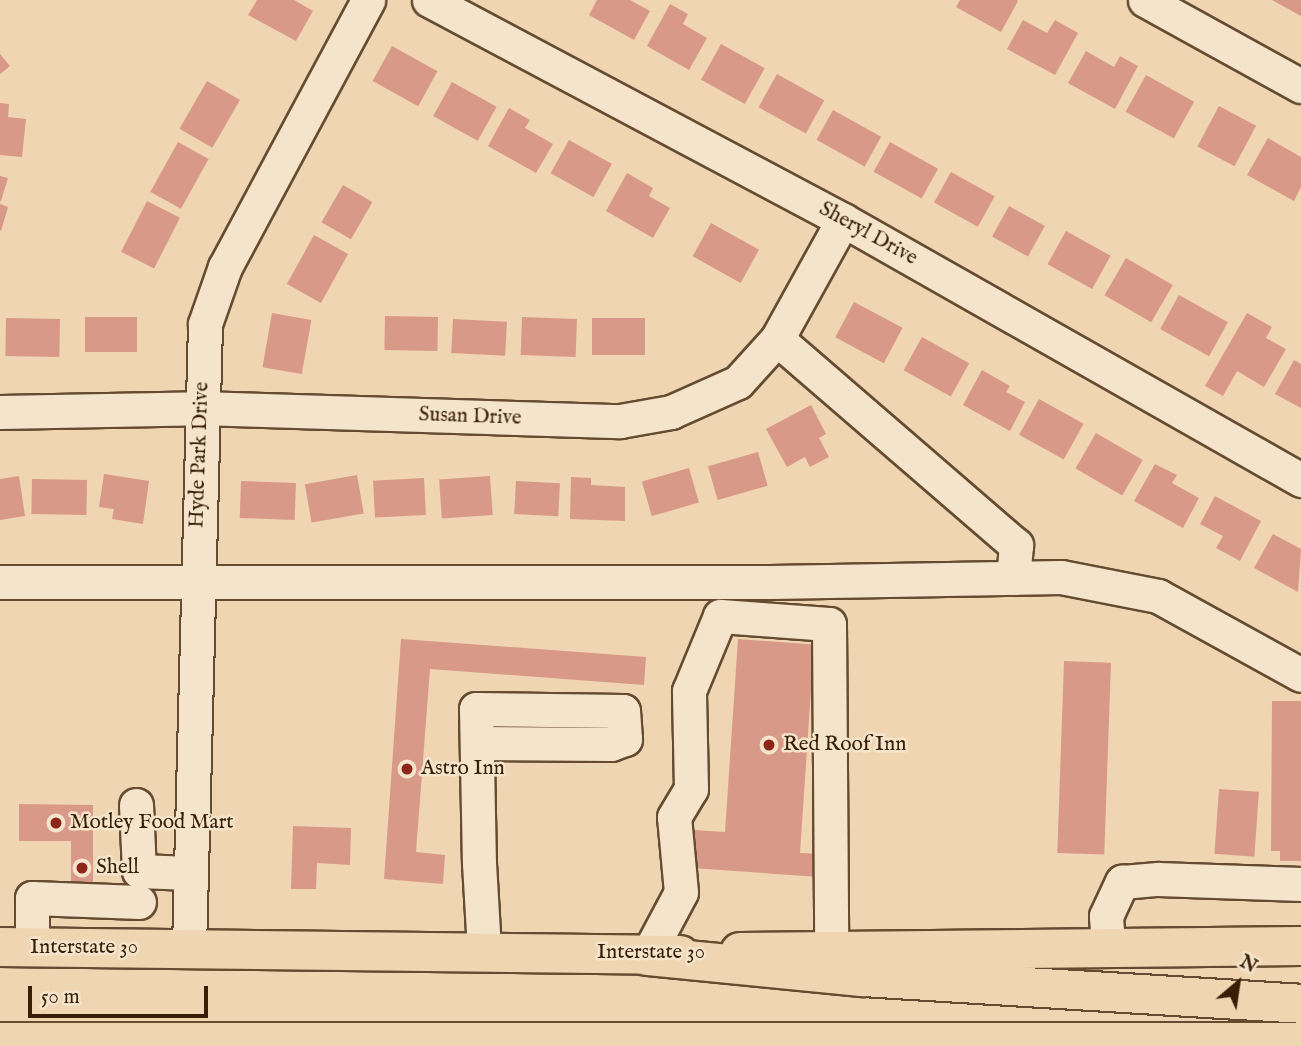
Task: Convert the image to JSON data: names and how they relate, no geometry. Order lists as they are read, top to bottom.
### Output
{
  "streets": {
    "main road": ["Interstate 30"],
    "street": ["Sheryl Drive", "Susan Drive", "Hyde Park Drive"]
  },
  "crossings": [
    ["Sheryl Drive", "Susan Drive"],
    ["Susan Drive", "Hyde Park Drive"],
    ["Hyde Park Drive", "Interstate 30"]
  ],
  "places": [
    "Red Roof Inn",
    "Astro Inn",
    "Motley Food Mart",
    "Shell"
  ],
  "scale_bar": "50 m",
  "north": "top right"
}
